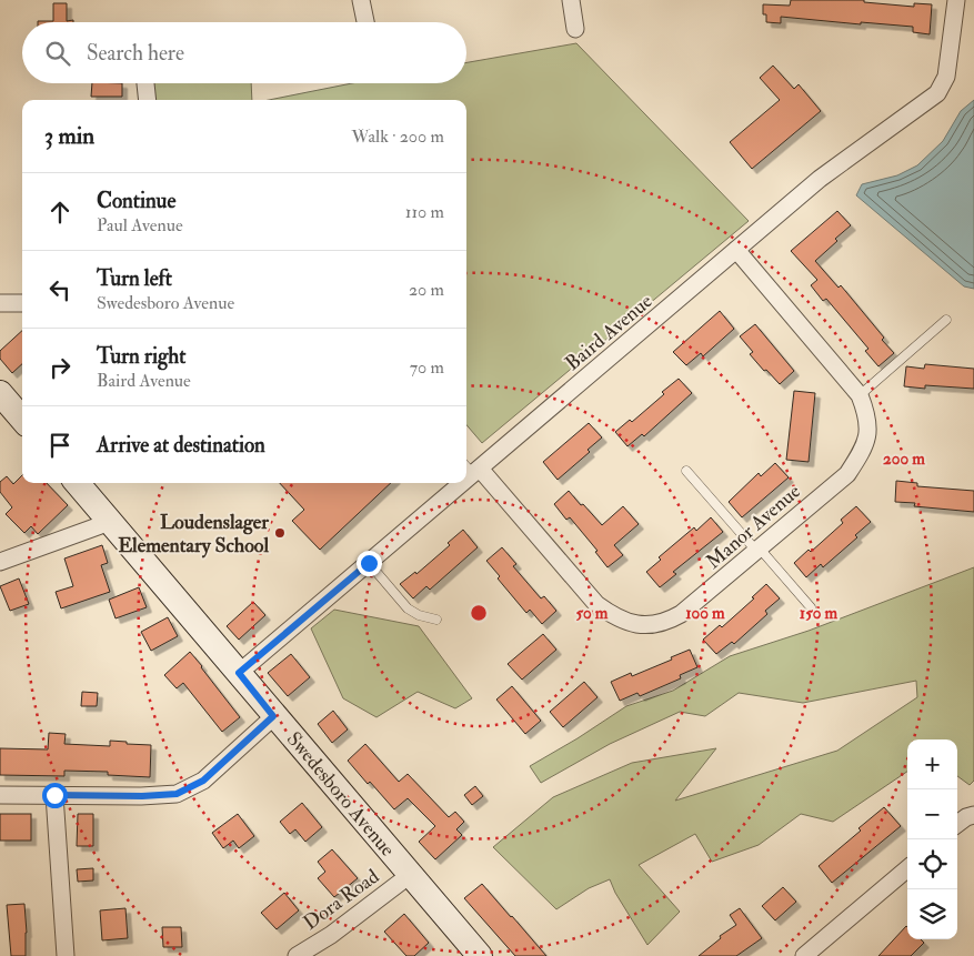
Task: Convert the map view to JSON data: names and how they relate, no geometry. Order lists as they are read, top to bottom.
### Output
{
  "streets": {
    "street": [
      "Baird Avenue",
      "Manor Avenue",
      "Swedesboro Avenue",
      "Dora Road"
    ]
  },
  "crossings": [
    ["Baird Avenue", "Manor Avenue"],
    ["Baird Avenue", "Swedesboro Avenue"],
    ["Swedesboro Avenue", "Dora Road"]
  ],
  "places": ["Loudenslager Elementary School"],
  "page": {
    "search": "Search here",
    "heading": ["3 min", "Walk · 200 m"],
    "list": [
      ["Continue", "Paul Avenue", "110 m"],
      ["Turn left", "Swedesboro Avenue", "20 m"],
      ["Turn right", "Baird Avenue", "70 m"],
      "Arrive at destination"
    ],
    "map_buttons": ["+", "−"]
  },
  "rings": [
    "200 m",
    "50 m",
    "100 m",
    "150 m"
  ]
}
